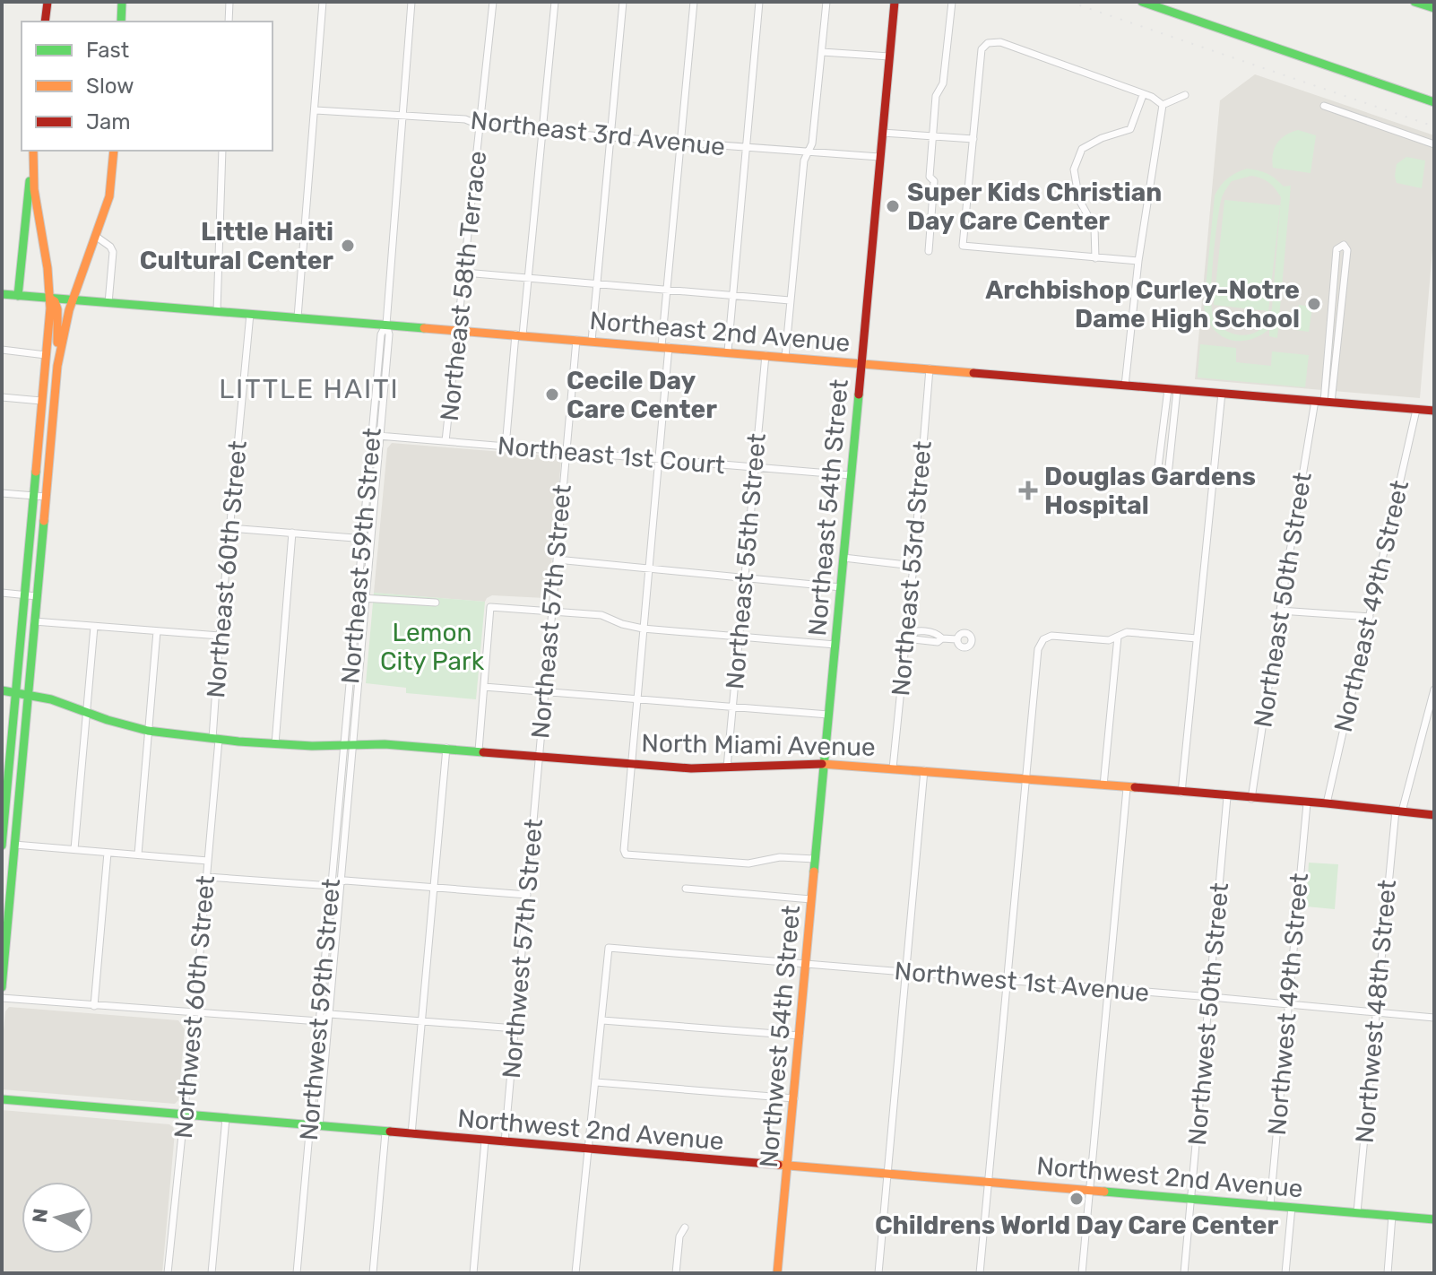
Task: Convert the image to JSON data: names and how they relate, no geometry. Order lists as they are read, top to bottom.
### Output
{
  "streets": {
    "main road": [
      "Northeast 2nd Avenue",
      "Northeast 54th Street",
      "North Miami Avenue",
      "Northwest 54th Street",
      "Northwest 2nd Avenue"
    ],
    "street": [
      "Northeast 3rd Avenue",
      "Northeast 58th Terrace",
      "Northeast 1st Court",
      "Northeast 59th Street",
      "Northeast 55th Street",
      "Northeast 53rd Street",
      "Northeast 60th Street",
      "Northeast 50th Street",
      "Northeast 49th Street",
      "Northeast 57th Street",
      "Northwest 57th Street",
      "Northwest 1st Avenue",
      "Northwest 49th Street",
      "Northwest 60th Street",
      "Northwest 59th Street",
      "Northwest 48th Street",
      "Northwest 50th Street"
    ]
  },
  "crossings": [
    ["Northeast 3rd Avenue", "Northeast 58th Terrace"],
    ["Northeast 3rd Avenue", "Northeast 54th Street"],
    ["Northeast 3rd Avenue", "Northeast 59th Street"],
    ["Northeast 58th Terrace", "Northeast 2nd Avenue"],
    ["Northeast 58th Terrace", "Northeast 1st Court"],
    ["Northeast 2nd Avenue", "Northeast 54th Street"],
    ["Northeast 2nd Avenue", "Northeast 59th Street"],
    ["Northeast 2nd Avenue", "Northeast 55th Street"],
    ["Northeast 2nd Avenue", "Northeast 53rd Street"],
    ["Northeast 2nd Avenue", "Northeast 60th Street"],
    ["Northeast 2nd Avenue", "Northeast 50th Street"],
    ["Northeast 2nd Avenue", "Northeast 49th Street"],
    ["Northeast 2nd Avenue", "Northeast 57th Street"],
    ["Northeast 1st Court", "Northeast 54th Street"],
    ["Northeast 1st Court", "Northeast 59th Street"],
    ["Northeast 1st Court", "Northeast 55th Street"],
    ["Northeast 1st Court", "Northeast 57th Street"],
    ["Northeast 54th Street", "North Miami Avenue"],
    ["Northeast 54th Street", "Northwest 54th Street"],
    ["Northeast 59th Street", "North Miami Avenue"],
    ["Northeast 59th Street", "Northwest 59th Street"],
    ["Northeast 55th Street", "North Miami Avenue"],
    ["Northeast 53rd Street", "North Miami Avenue"],
    ["Northeast 60th Street", "North Miami Avenue"],
    ["Northeast 60th Street", "Northwest 60th Street"],
    ["Northeast 50th Street", "North Miami Avenue"],
    ["Northeast 49th Street", "North Miami Avenue"],
    ["Northeast 57th Street", "North Miami Avenue"],
    ["Northeast 57th Street", "Northwest 57th Street"],
    ["North Miami Avenue", "Northwest 57th Street"],
    ["North Miami Avenue", "Northwest 49th Street"],
    ["North Miami Avenue", "Northwest 60th Street"],
    ["North Miami Avenue", "Northwest 59th Street"],
    ["North Miami Avenue", "Northwest 48th Street"],
    ["North Miami Avenue", "Northwest 50th Street"],
    ["Northwest 57th Street", "Northwest 2nd Avenue"],
    ["Northwest 1st Avenue", "Northwest 49th Street"],
    ["Northwest 1st Avenue", "Northwest 48th Street"],
    ["Northwest 1st Avenue", "Northwest 50th Street"],
    ["Northwest 1st Avenue", "Northwest 54th Street"],
    ["Northwest 49th Street", "Northwest 2nd Avenue"],
    ["Northwest 60th Street", "Northwest 2nd Avenue"],
    ["Northwest 59th Street", "Northwest 2nd Avenue"],
    ["Northwest 48th Street", "Northwest 2nd Avenue"],
    ["Northwest 50th Street", "Northwest 2nd Avenue"],
    ["Northwest 54th Street", "Northwest 2nd Avenue"]
  ],
  "districts": ["LITTLE HAITI"],
  "parks": ["Lemon City Park"],
  "places": {
    "other": [
      "Super Kids Christian Day Care Center",
      "Little Haiti Cultural Center",
      "Archbishop Curley-Notre Dame High School",
      "Cecile Day Care Center",
      "Childrens World Day Care Center"
    ],
    "health": ["Douglas Gardens Hospital"]
  },
  "legend": ["Fast", "Slow", "Jam"],
  "north": "left"
}
